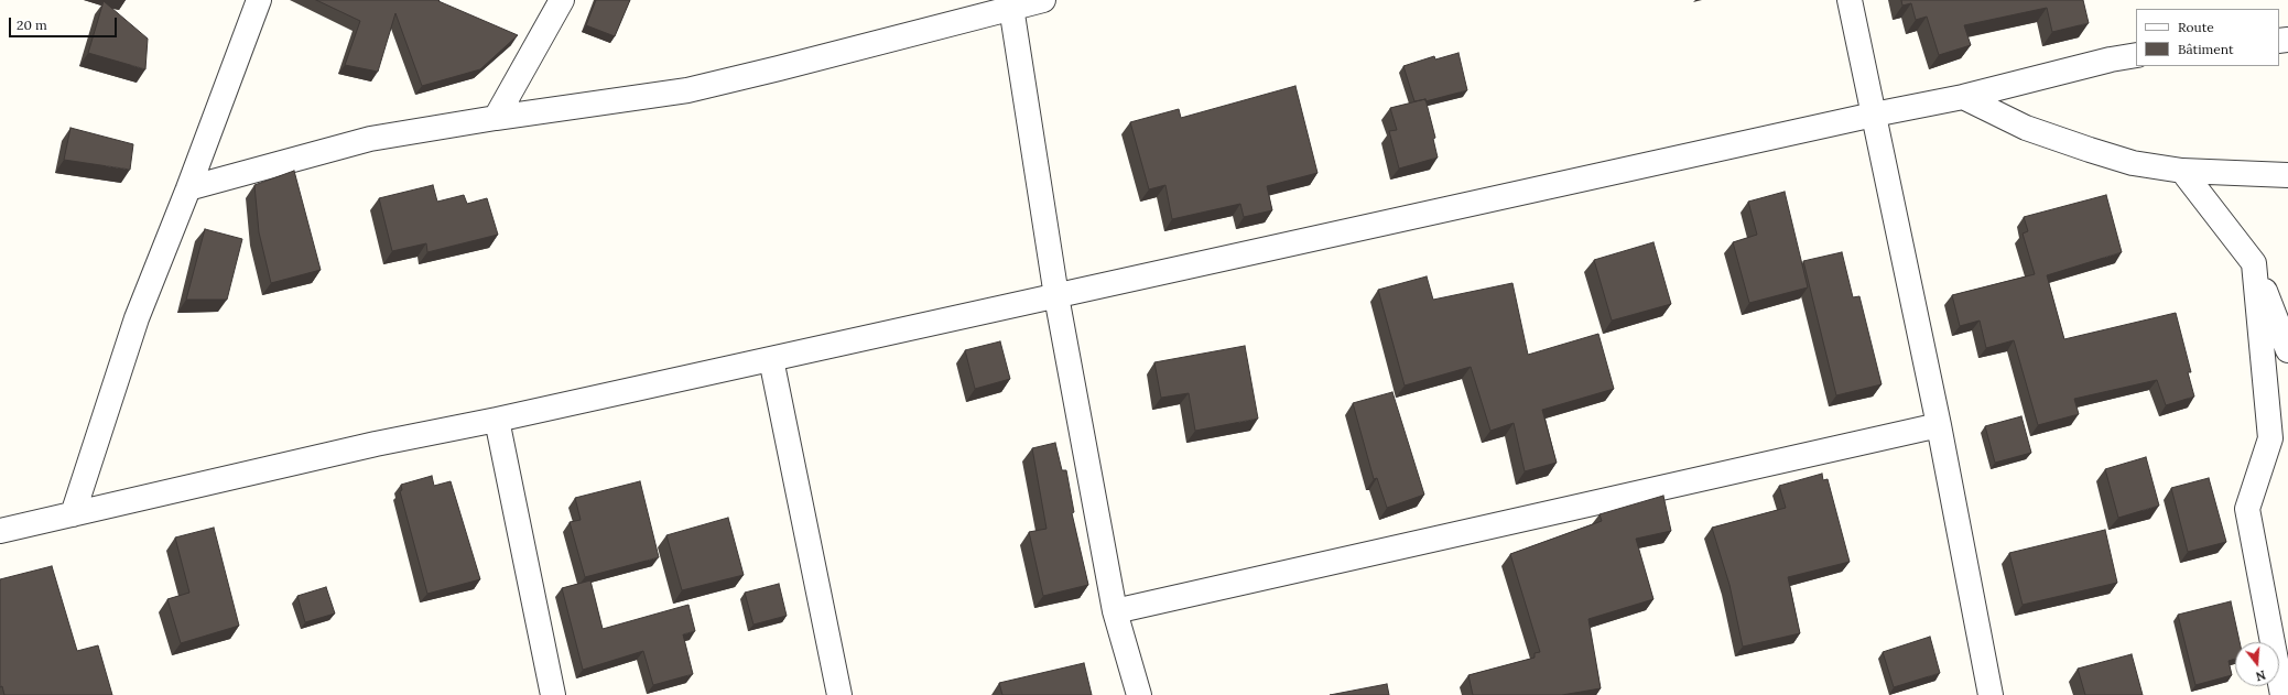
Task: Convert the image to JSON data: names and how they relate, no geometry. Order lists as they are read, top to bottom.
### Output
{
  "legend": ["Route", "Bâtiment"],
  "scale_bar": "20 m",
  "north": "bottom"
}
